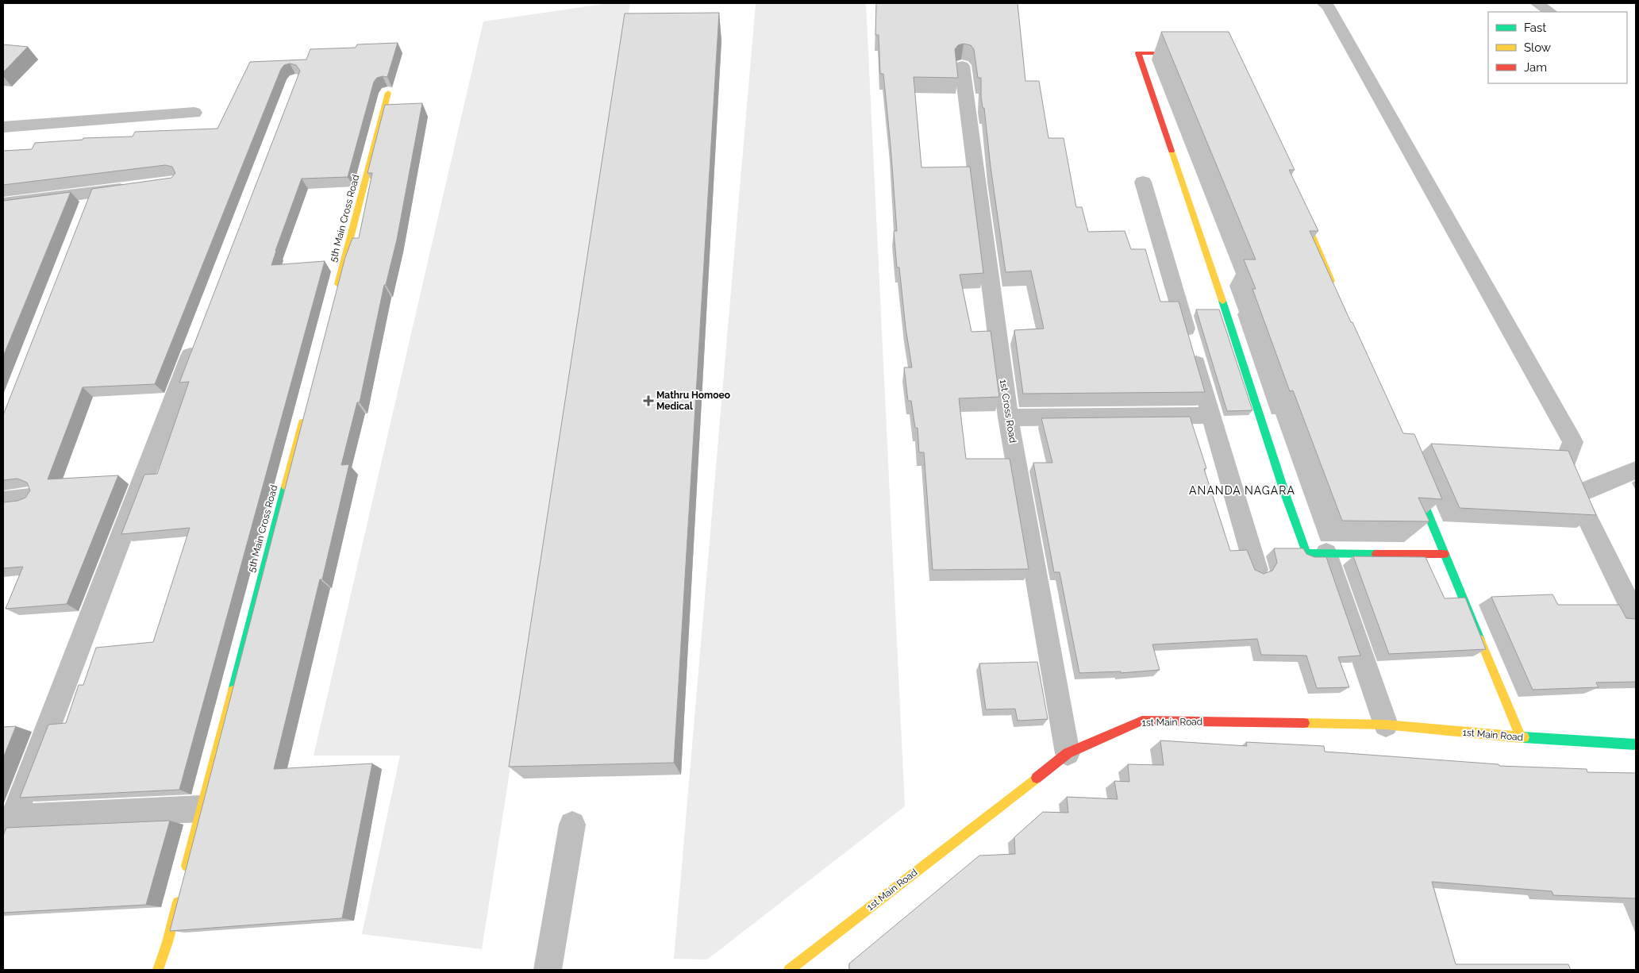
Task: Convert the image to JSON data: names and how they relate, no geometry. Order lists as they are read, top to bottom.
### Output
{
  "streets": {
    "street": ["5th Main Cross Road", "1st Cross Road", "1st Main Road"]
  },
  "crossings": [
    ["1st Cross Road", "1st Main Road"]
  ],
  "districts": ["ANANDA NAGARA"],
  "places": {
    "health": ["Mathru Homoeo Medical"]
  },
  "legend": ["Fast", "Slow", "Jam"]
}
